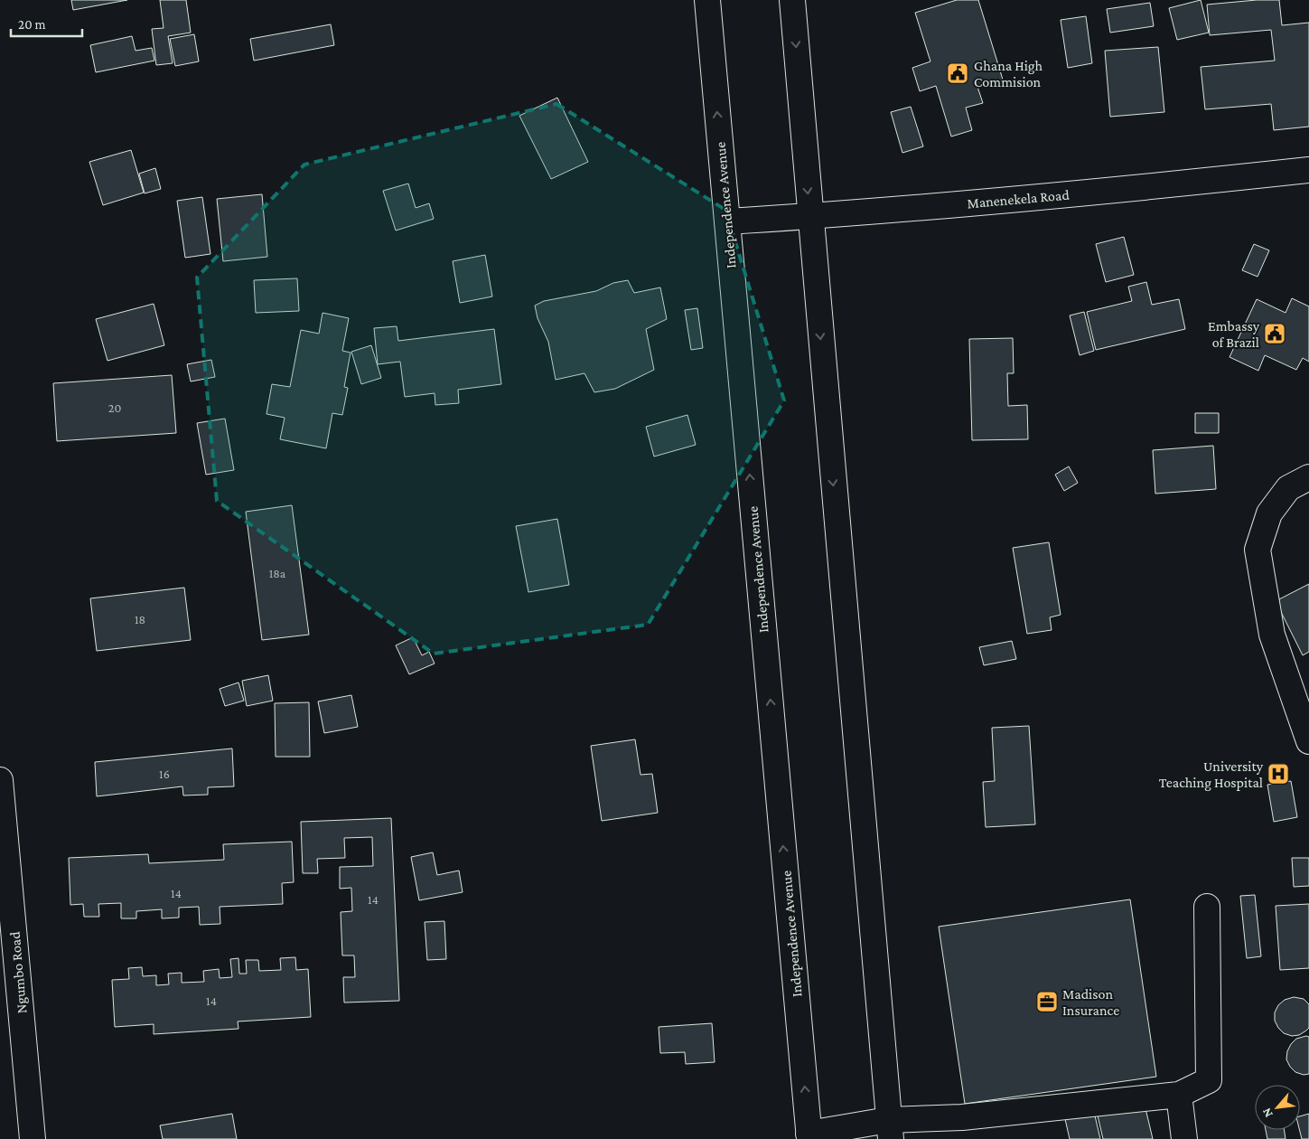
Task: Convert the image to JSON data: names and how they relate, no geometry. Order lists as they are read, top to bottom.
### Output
{
  "streets": {
    "main road": ["Manenekela Road", "Independence Avenue", "Ngumbo Road"]
  },
  "crossings": [
    ["Manenekela Road", "Independence Avenue"]
  ],
  "places": {
    "public building": ["Ghana High Commision", "Embassy of Brazil"],
    "hospital": ["University Teaching Hospital"],
    "office": ["Madison Insurance"]
  },
  "house_numbers": [
    "20",
    "18a",
    "18",
    "16",
    "14",
    "14",
    "14"
  ],
  "scale_bar": "20 m",
  "north": "bottom left"
}
